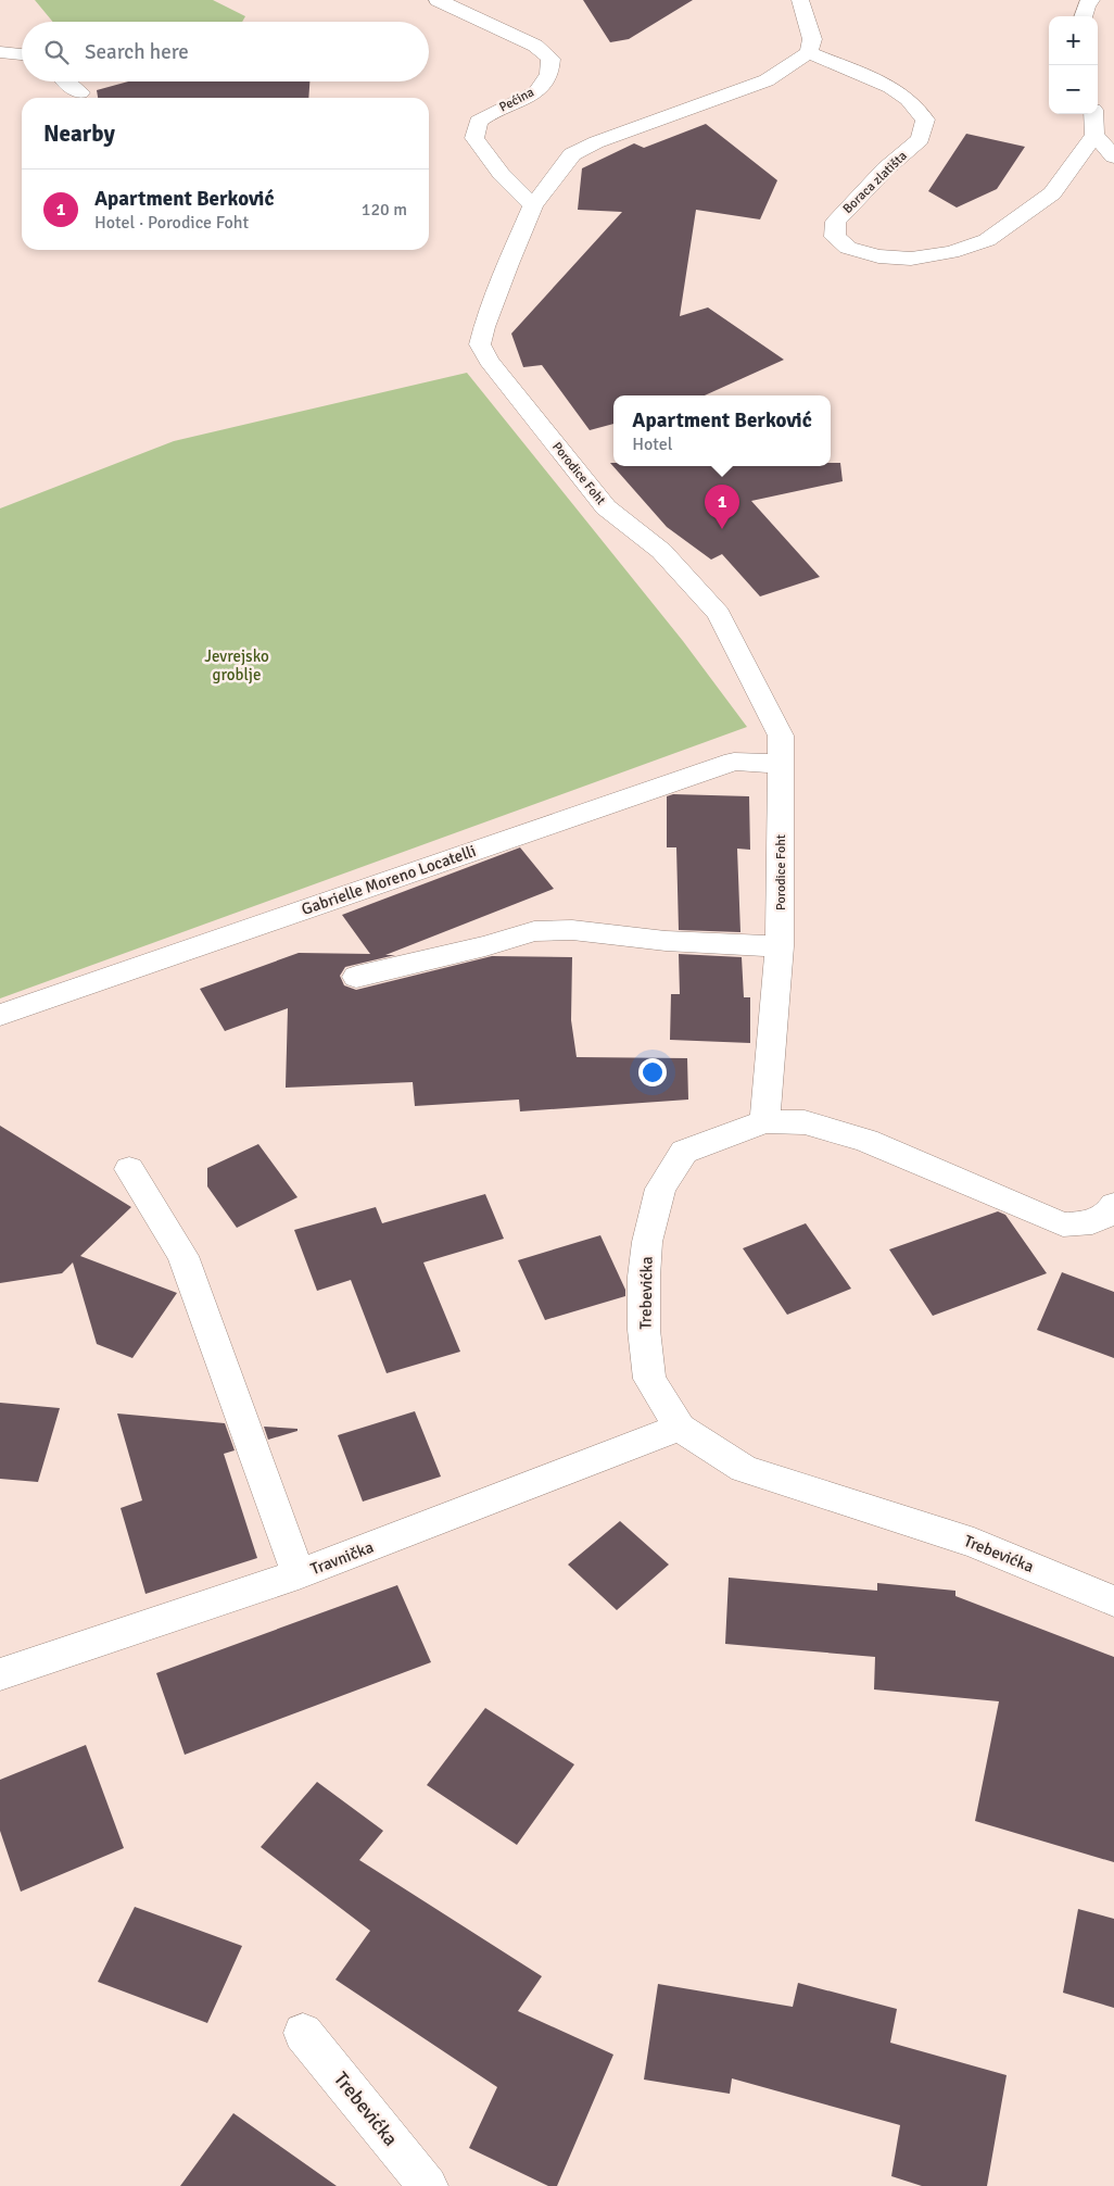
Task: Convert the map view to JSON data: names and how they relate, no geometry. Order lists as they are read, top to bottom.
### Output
{
  "streets": {
    "street": [
      "Pećina",
      "Boraca zlatišta",
      "Porodice Foht",
      "Gabrielle Moreno Locatelli",
      "Trebevićka",
      "Travnička"
    ]
  },
  "crossings": [
    ["Pećina", "Porodice Foht"],
    ["Boraca zlatišta", "Porodice Foht"],
    ["Porodice Foht", "Gabrielle Moreno Locatelli"],
    ["Porodice Foht", "Trebevićka"],
    ["Trebevićka", "Travnička"]
  ],
  "parks": ["Jevrejsko groblje"],
  "page": {
    "map_buttons": ["+", "−"],
    "search": "Search here",
    "heading": "Nearby",
    "list": [
      {
        "mark": "1",
        "name": "Apartment Berković",
        "note": "Hotel · Porodice Foht",
        "value": "120 m"
      }
    ],
    "popup": ["Apartment Berković", "Hotel"],
    "pins": "1"
  }
}
